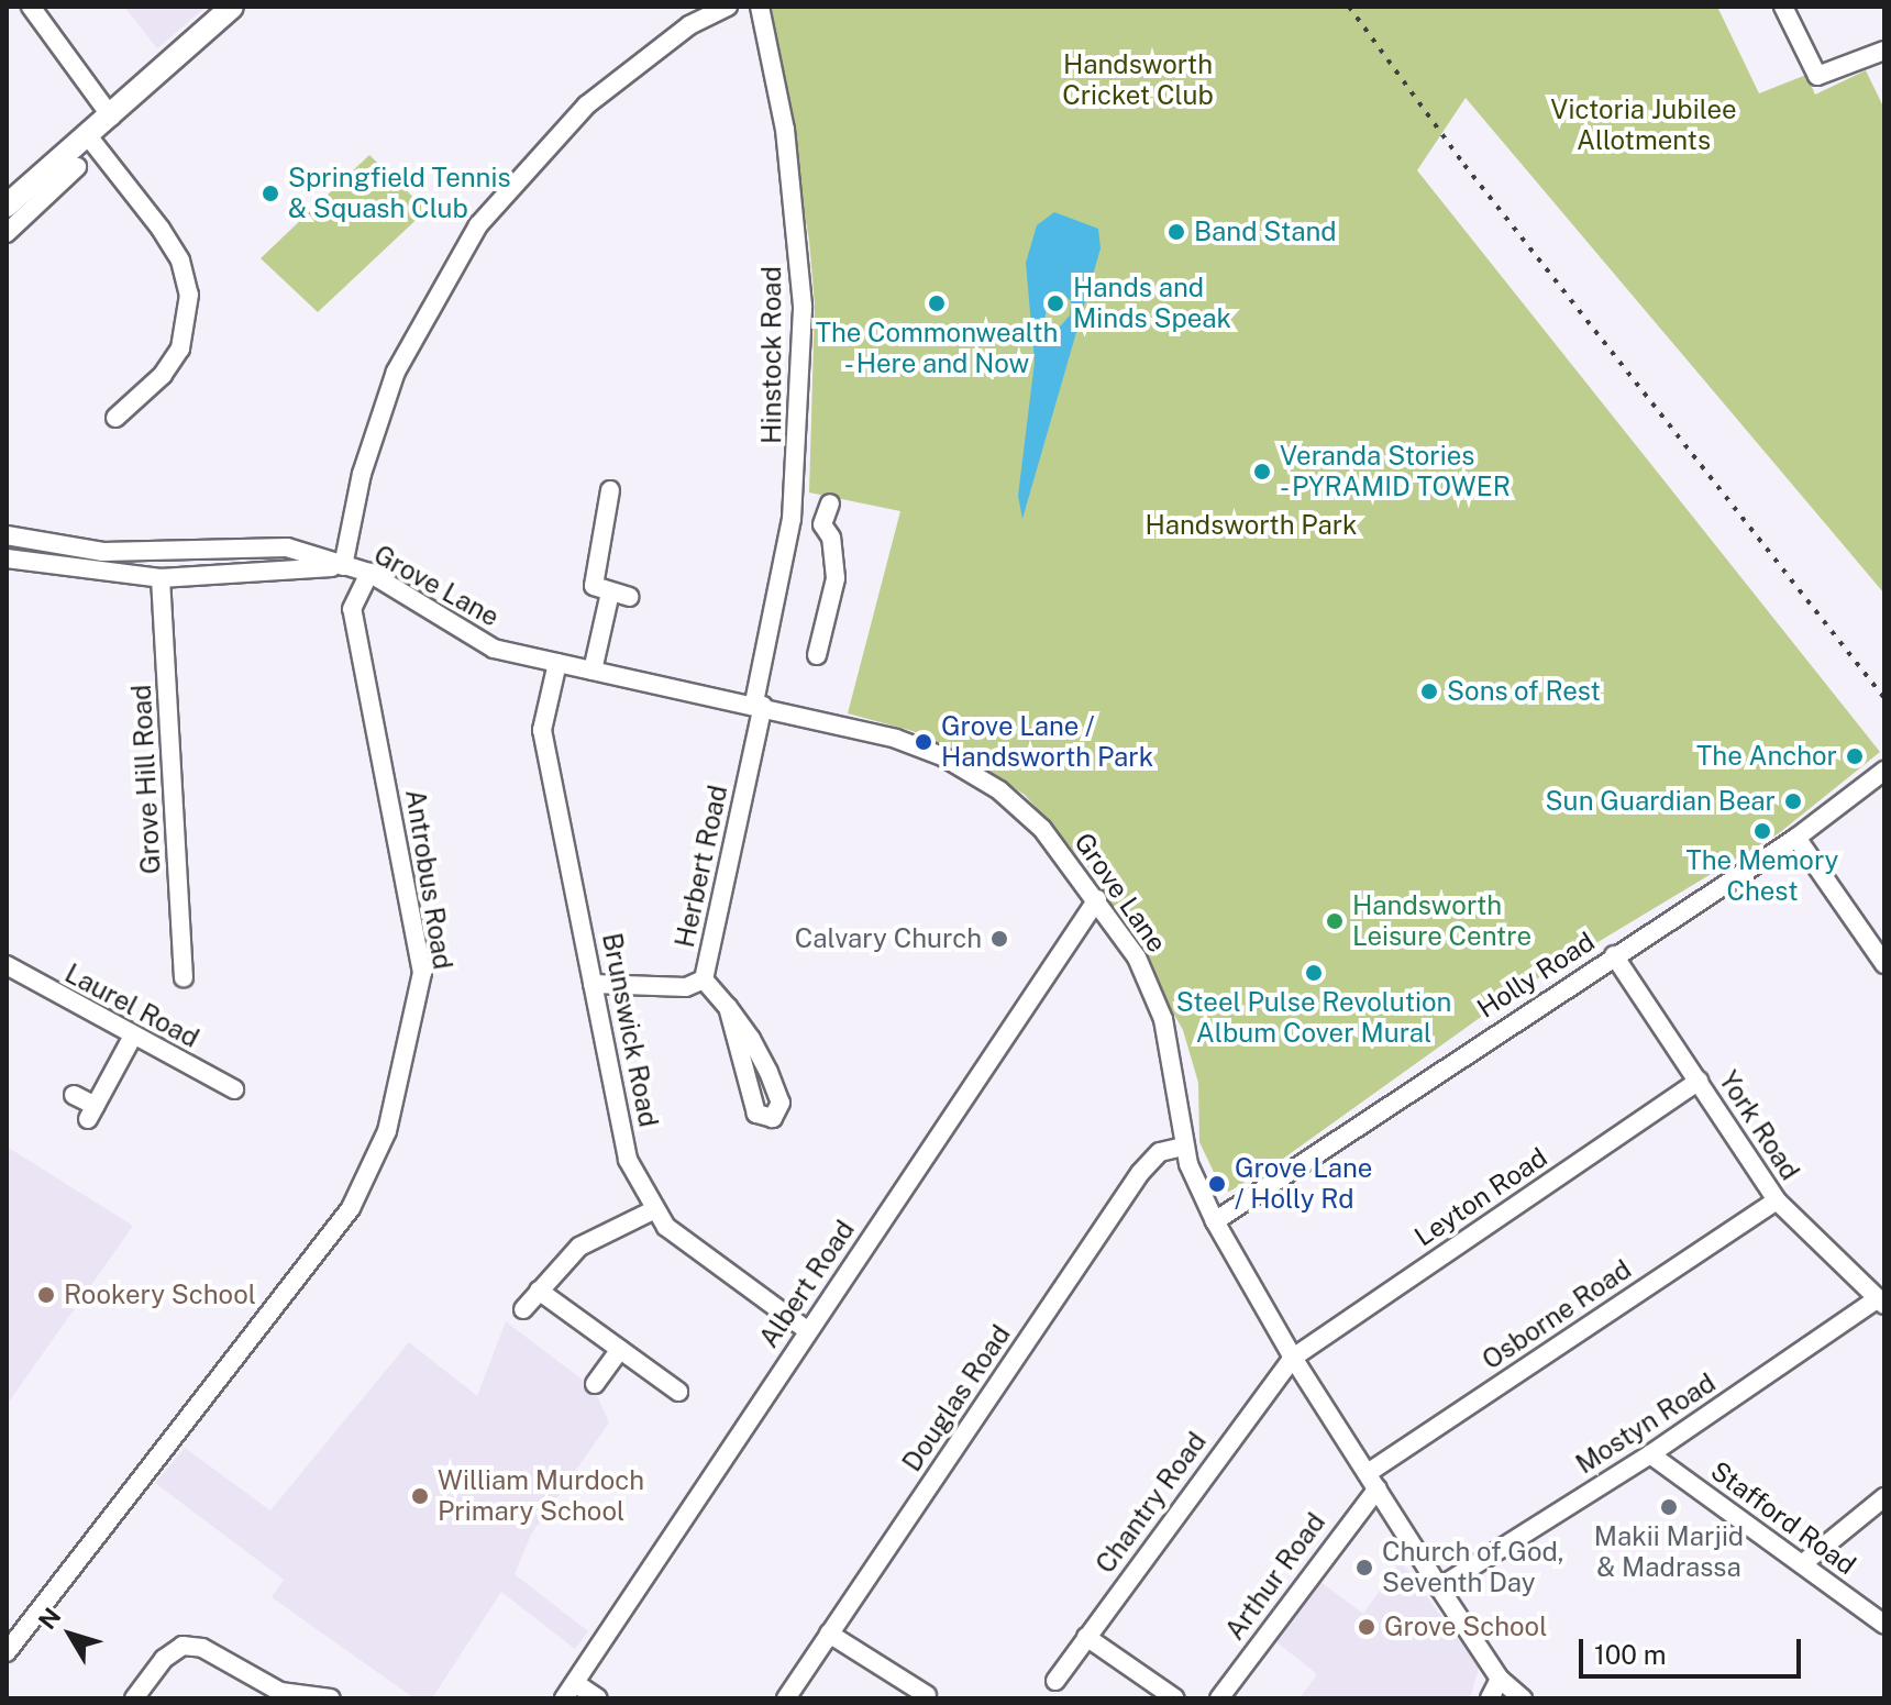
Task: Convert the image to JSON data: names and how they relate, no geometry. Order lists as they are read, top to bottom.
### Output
{
  "streets": {
    "street": [
      "Hinstock Road",
      "Grove Lane",
      "Grove Hill Road",
      "Herbert Road",
      "Antrobus Road",
      "Holly Road",
      "Laurel Road",
      "Brunswick Road",
      "York Road",
      "Leyton Road",
      "Albert Road",
      "Osborne Road",
      "Douglas Road",
      "Mostyn Road",
      "Chantry Road",
      "Stafford Road",
      "Arthur Road"
    ]
  },
  "crossings": [
    ["Hinstock Road", "Grove Lane"],
    ["Hinstock Road", "Herbert Road"],
    ["Grove Lane", "Grove Hill Road"],
    ["Grove Lane", "Herbert Road"],
    ["Grove Lane", "Antrobus Road"],
    ["Grove Lane", "Holly Road"],
    ["Grove Lane", "Brunswick Road"],
    ["Grove Lane", "Leyton Road"],
    ["Grove Lane", "Albert Road"],
    ["Grove Lane", "Osborne Road"],
    ["Grove Lane", "Douglas Road"],
    ["Grove Lane", "Mostyn Road"],
    ["Grove Lane", "Chantry Road"],
    ["Grove Lane", "Arthur Road"],
    ["Herbert Road", "Brunswick Road"],
    ["Holly Road", "York Road"],
    ["Brunswick Road", "Albert Road"],
    ["York Road", "Leyton Road"],
    ["York Road", "Osborne Road"],
    ["York Road", "Mostyn Road"],
    ["Leyton Road", "Chantry Road"],
    ["Osborne Road", "Arthur Road"],
    ["Mostyn Road", "Stafford Road"]
  ],
  "parks": ["Handsworth Cricket Club", "Victoria Jubilee Allotments", "Handsworth Park"],
  "places": [
    "Springfield Tennis & Squash Club",
    "Band Stand",
    "The Commonwealth - Here and Now",
    "Hands and Minds Speak",
    "Veranda Stories - PYRAMID TOWER",
    "Sons of Rest",
    "Grove Lane / Handsworth Park",
    "The Anchor",
    "Sun Guardian Bear",
    "The Memory Chest",
    "Handsworth Leisure Centre",
    "Calvary Church",
    "Steel Pulse Revolution Album Cover Mural",
    "Grove Lane / Holly Rd",
    "Rookery School",
    "William Murdoch Primary School",
    "Makii Marjid & Madrassa",
    "Church of God, Seventh Day",
    "Grove School"
  ],
  "scale_bar": "100 m",
  "north": "top left"
}
